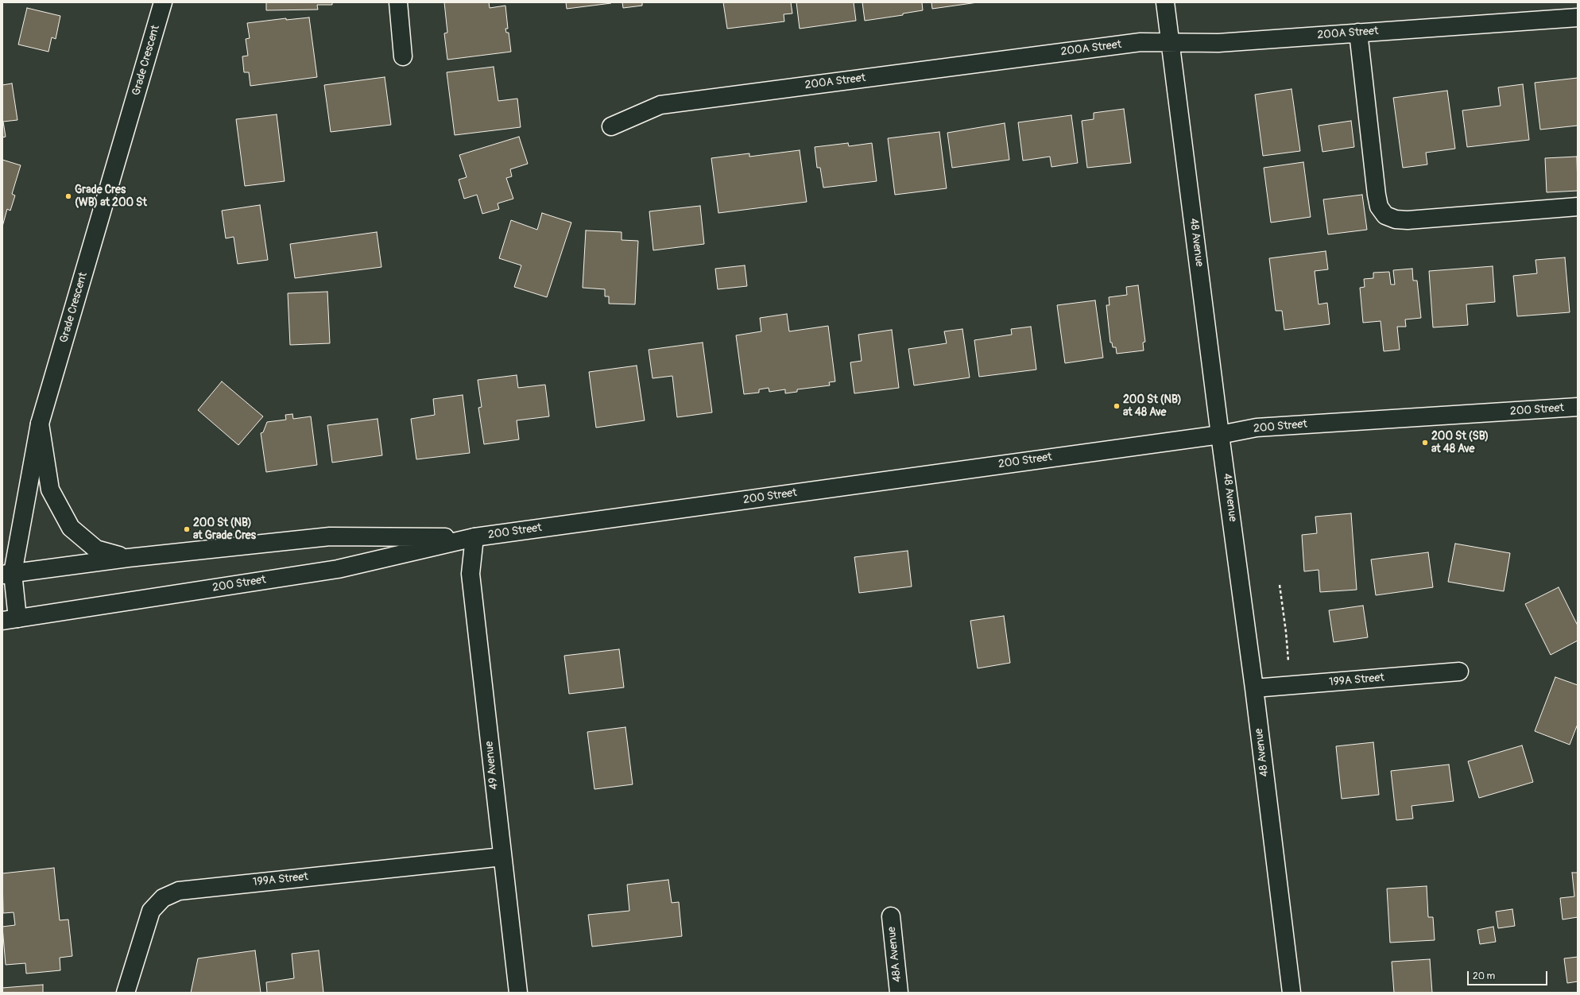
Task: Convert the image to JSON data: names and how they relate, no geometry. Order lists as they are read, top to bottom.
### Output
{
  "streets": {
    "street": [
      "200A Street",
      "Grade Crescent",
      "48 Avenue",
      "200 Street",
      "199A Street",
      "49 Avenue",
      "48A Avenue"
    ]
  },
  "crossings": [
    ["200A Street", "48 Avenue"],
    ["Grade Crescent", "200 Street"],
    ["48 Avenue", "200 Street"],
    ["48 Avenue", "199A Street"],
    ["200 Street", "49 Avenue"],
    ["199A Street", "49 Avenue"]
  ],
  "places": [
    "Grade Cres (WB) at 200 St",
    "200 St (NB) at 48 Ave",
    "200 St (SB) at 48 Ave",
    "200 St (NB) at Grade Cres"
  ],
  "scale_bar": "20 m"
}
